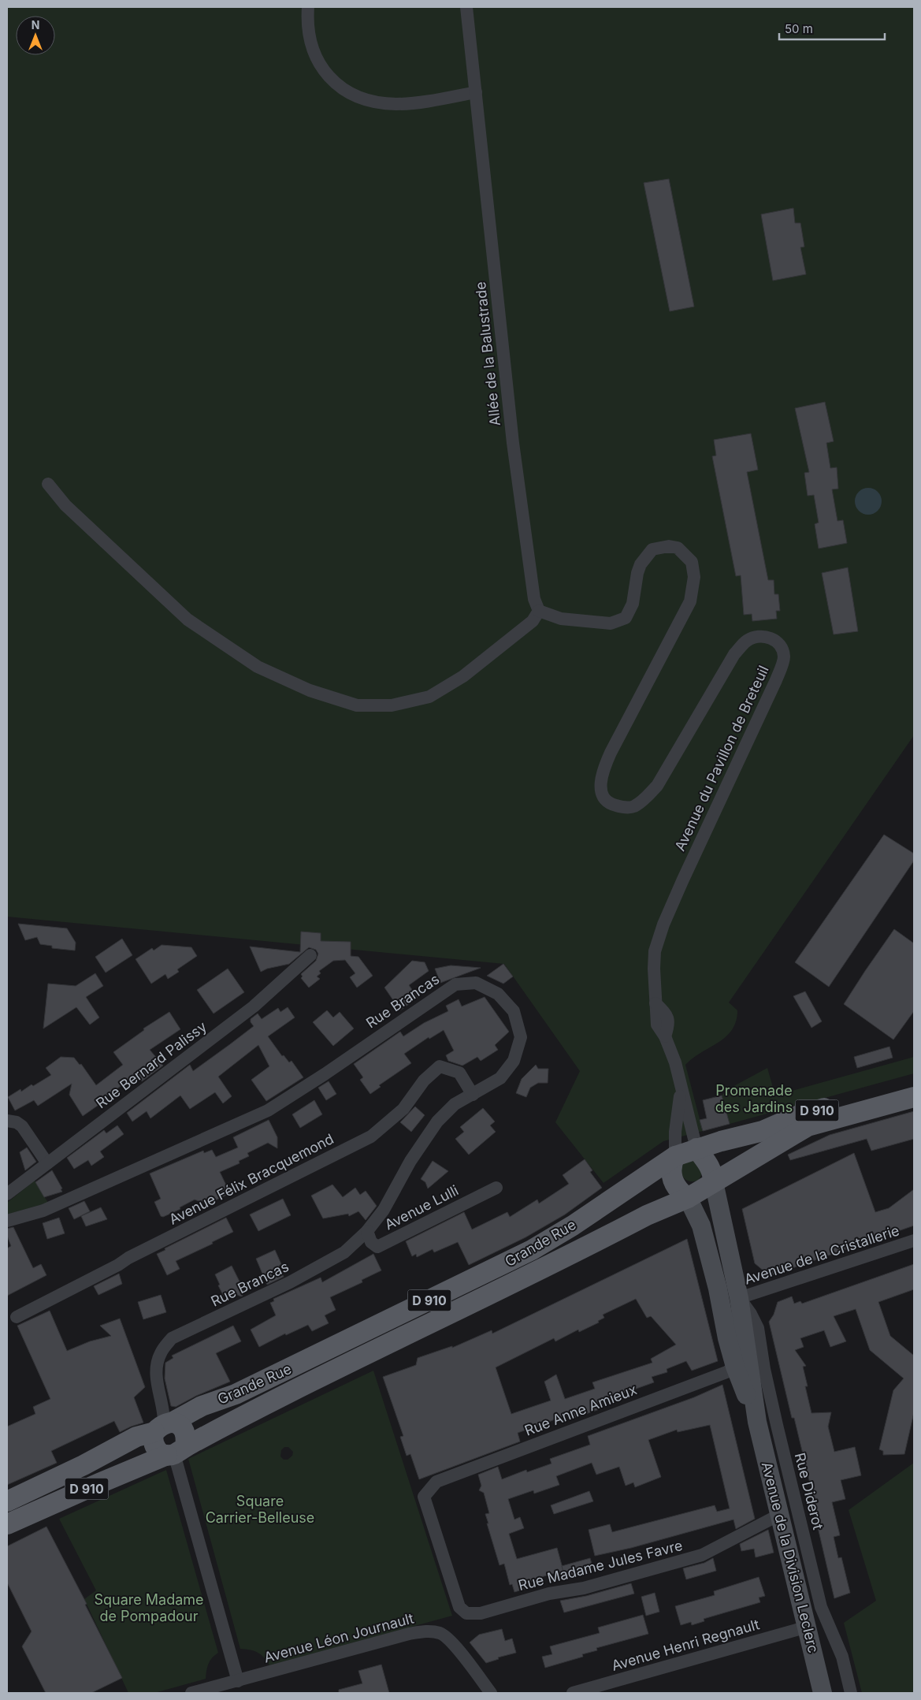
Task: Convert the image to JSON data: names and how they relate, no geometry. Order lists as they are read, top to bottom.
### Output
{
  "streets": {
    "main road": ["D 910", "Grande Rue", "Avenue de la Division Leclerc"],
    "street": [
      "Allée de la Balustrade",
      "Avenue du Pavillon de Breteuil",
      "Rue Brancas",
      "Rue Bernard Palissy",
      "Avenue Félix Bracquemond",
      "Avenue Lulli",
      "Avenue de la Cristallerie",
      "Rue Anne Amieux",
      "Rue Diderot",
      "Rue Madame Jules Favre",
      "Avenue Léon Journault",
      "Avenue Henri Regnault"
    ]
  },
  "crossings": [
    ["Allée de la Balustrade", "Avenue du Pavillon de Breteuil"],
    ["Rue Brancas", "Avenue Félix Bracquemond"],
    ["Rue Brancas", "Avenue Lulli"],
    ["Rue Brancas", "Grande Rue"],
    ["Grande Rue", "Avenue de la Division Leclerc"],
    ["Avenue de la Cristallerie", "Rue Diderot"],
    ["Avenue de la Cristallerie", "Avenue de la Division Leclerc"],
    ["Rue Anne Amieux", "Avenue de la Division Leclerc"],
    ["Rue Anne Amieux", "Rue Madame Jules Favre"],
    ["Rue Diderot", "Avenue de la Division Leclerc"],
    ["Avenue de la Division Leclerc", "Rue Madame Jules Favre"],
    ["Avenue de la Division Leclerc", "Avenue Henri Regnault"]
  ],
  "parks": ["Promenade des Jardins", "Square Carrier-Belleuse", "Square Madame de Pompadour"],
  "scale_bar": "50 m",
  "north": "top"
}
